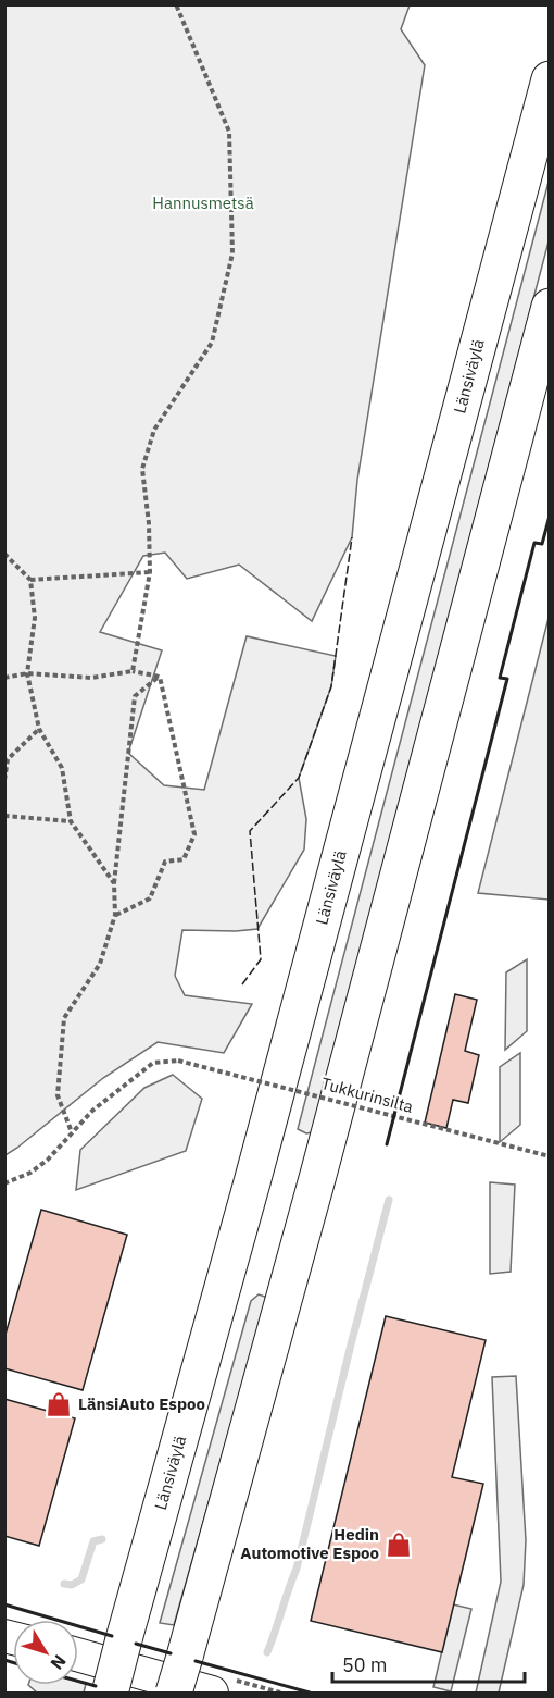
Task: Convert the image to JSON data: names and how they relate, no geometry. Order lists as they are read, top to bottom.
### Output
{
  "streets": {
    "highway": ["Länsiväylä"],
    "path": ["Tukkurinsilta"]
  },
  "parks": ["Hannusmetsä"],
  "places": {
    "shop": ["LänsiAuto Espoo", "Hedin Automotive Espoo"]
  },
  "scale_bar": "50 m",
  "north": "bottom right"
}
